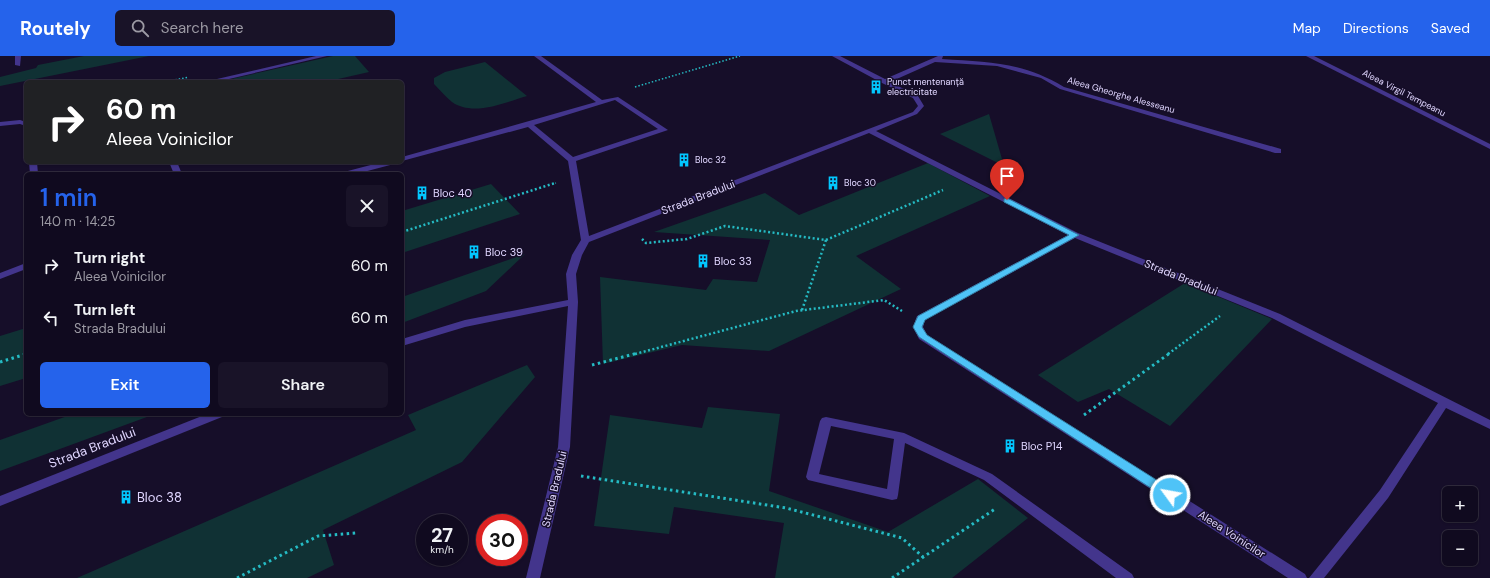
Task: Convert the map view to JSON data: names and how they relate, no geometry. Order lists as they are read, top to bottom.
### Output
{
  "streets": {
    "street": [
      "Aleea Virgil Tempeanu",
      "Aleea Gheorghe Alesseanu",
      "Strada Bradului",
      "Aleea Voinicilor"
    ]
  },
  "crossings": [
    ["Aleea Gheorghe Alesseanu", "Strada Bradului"]
  ],
  "places": {
    "building": [
      "Punct mentenanță electricitate",
      "Bloc 32",
      "Bloc 30",
      "Bloc 40",
      "Bloc 39",
      "Bloc 33",
      "Bloc P14",
      "Bloc 38"
    ]
  },
  "page": {
    "header": "Routely",
    "search": "Search here",
    "nav": ["Map", "Directions", "Saved"],
    "turn": ["60 m", "Aleea Voinicilor"],
    "heading": ["1 min", "140 m · 14:25"],
    "list": [
      {
        "name": "Turn right",
        "note": "Aleea Voinicilor",
        "value": "60 m"
      },
      {
        "name": "Turn left",
        "note": "Strada Bradului",
        "value": "60 m"
      }
    ],
    "buttons": ["Exit", "Share"],
    "map_buttons": ["+", "−"],
    "speed": "27 km/h",
    "limit": "30"
  }
}
